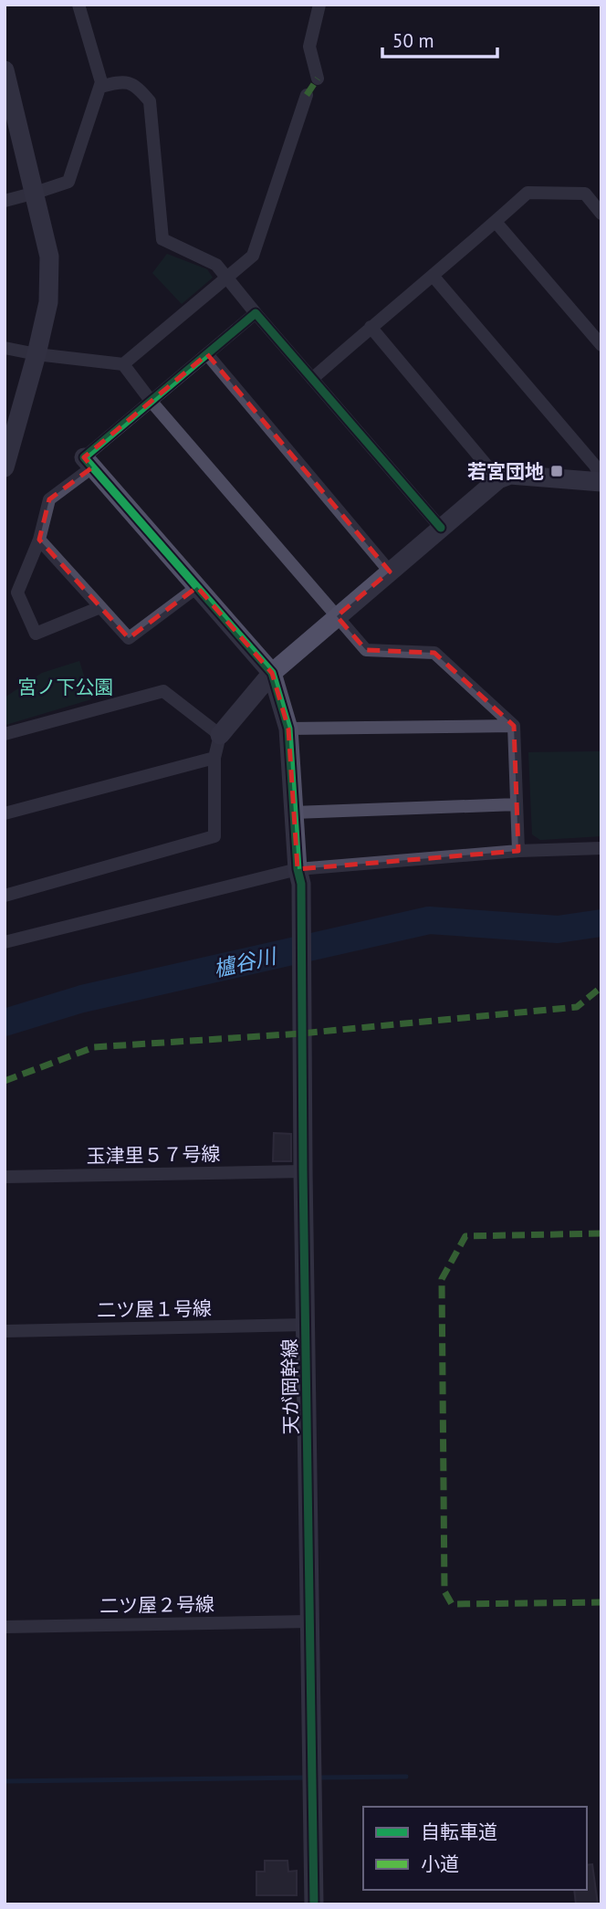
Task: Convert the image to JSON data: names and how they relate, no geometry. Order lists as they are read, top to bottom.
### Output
{
  "streets": {
    "street": [
      "玉津里５７号線",
      "二ツ屋１号線",
      "天が岡幹線",
      "二ツ屋２号線"
    ]
  },
  "crossings": [
    ["玉津里５７号線", "天が岡幹線"],
    ["二ツ屋１号線", "天が岡幹線"],
    ["天が岡幹線", "二ツ屋２号線"]
  ],
  "water": ["櫨谷川"],
  "parks": ["宮ノ下公園"],
  "places": {
    "transit": ["若宮団地"]
  },
  "legend": ["自転車道", "小道"],
  "scale_bar": "50 m"
}
